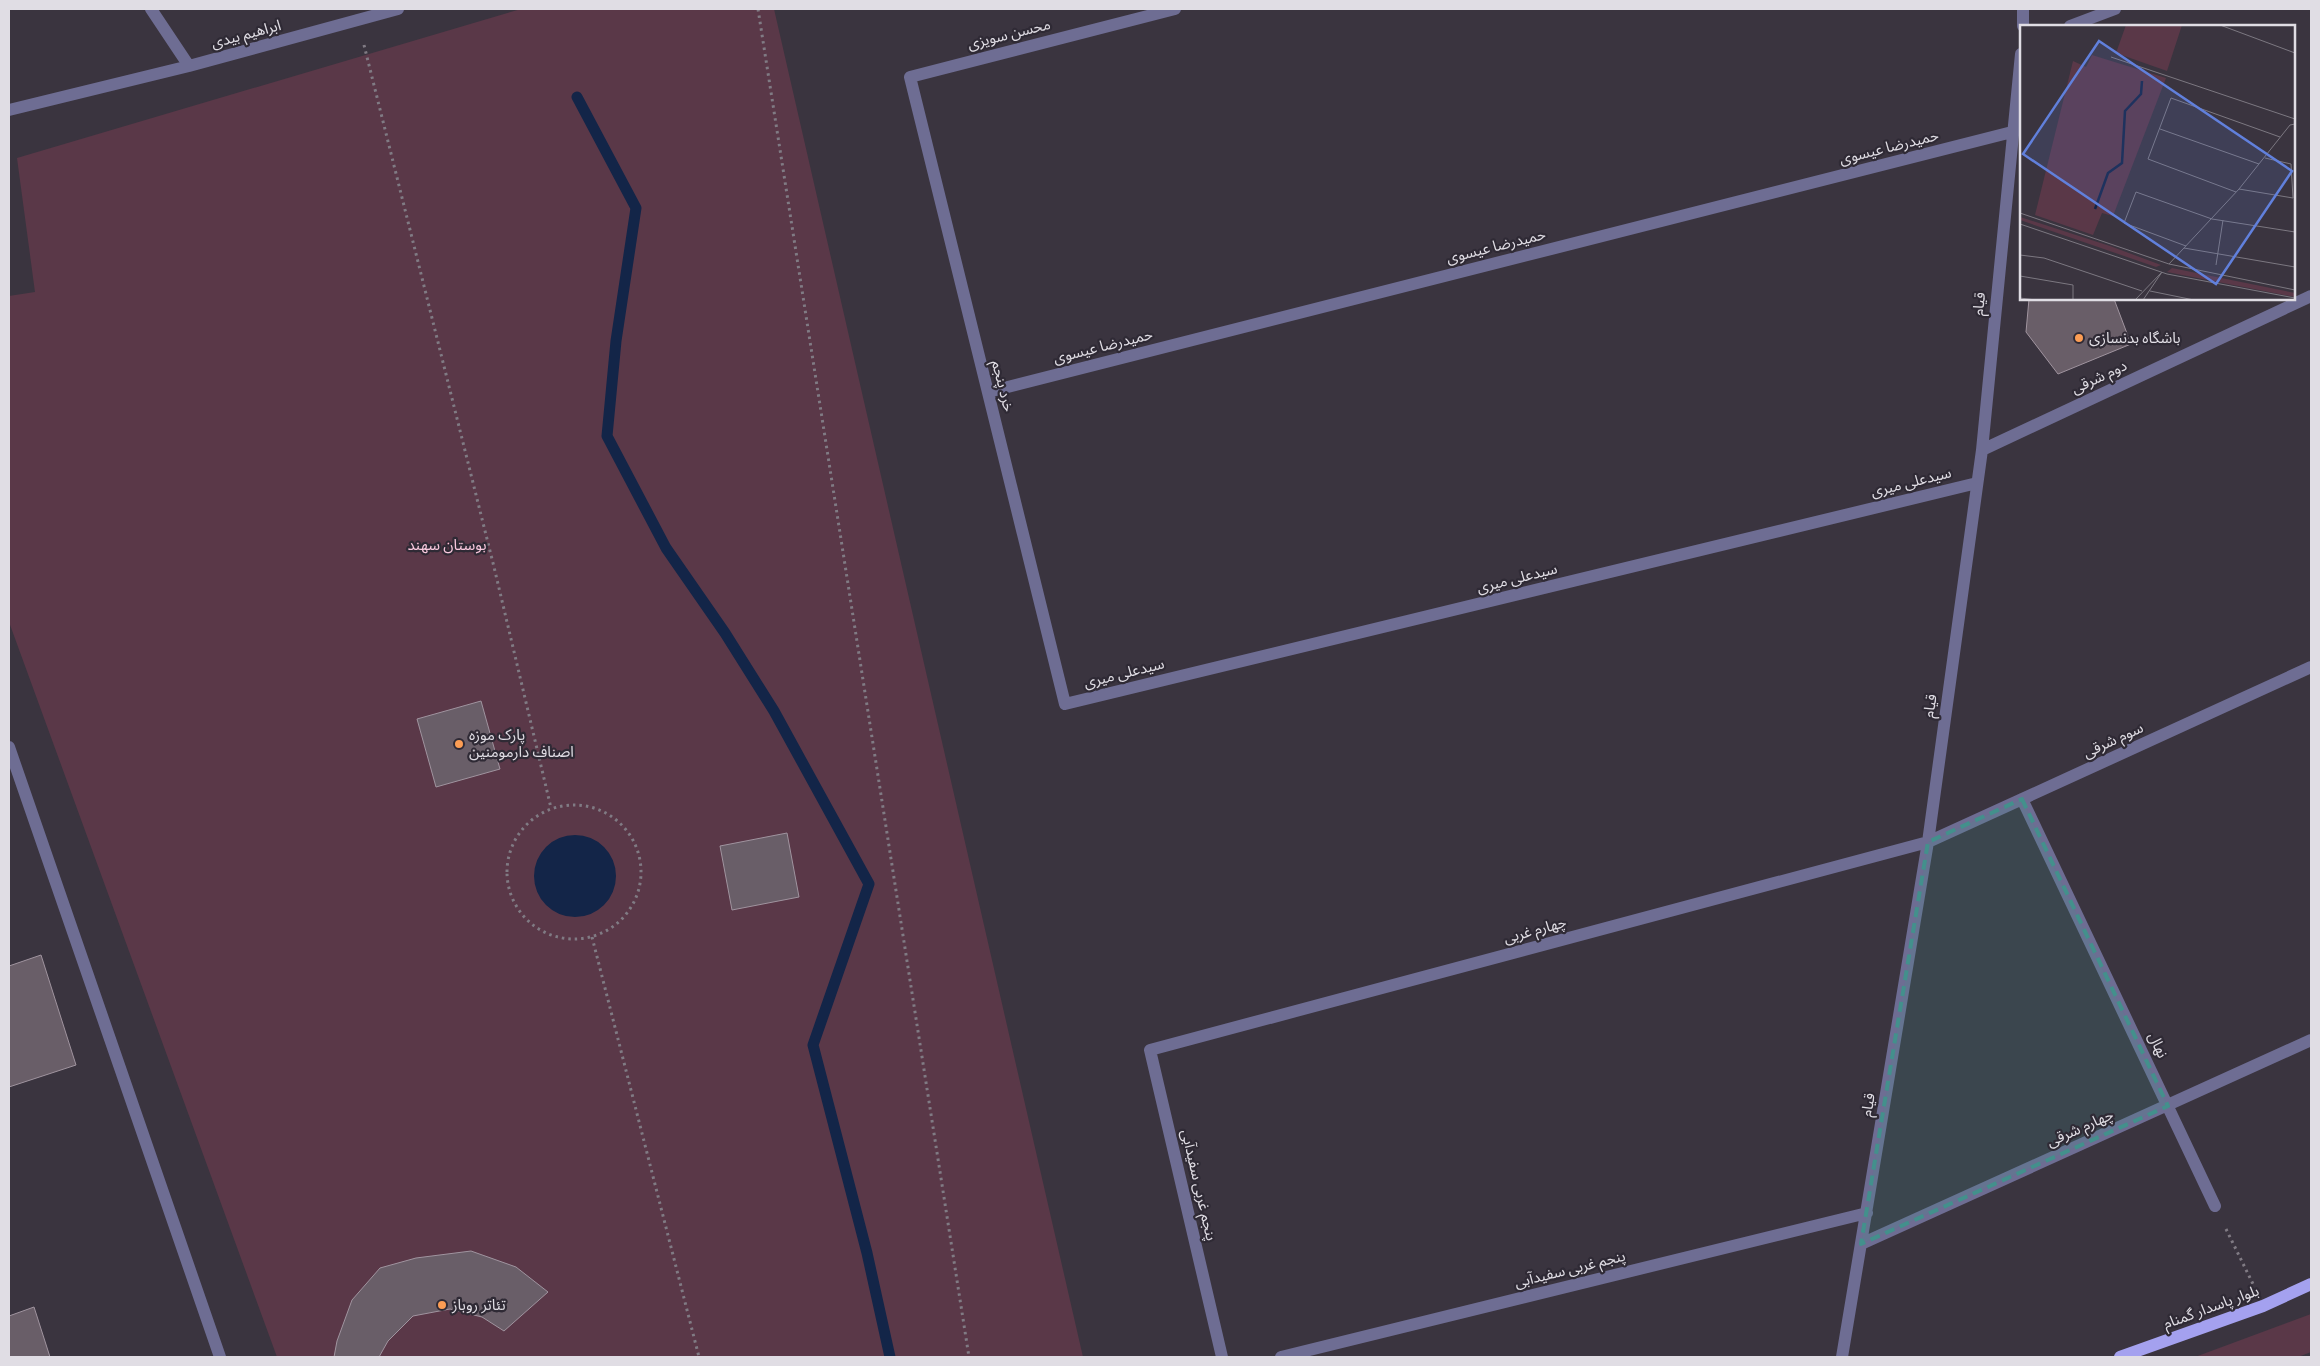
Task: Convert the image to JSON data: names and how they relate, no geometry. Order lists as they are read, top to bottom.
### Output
{
  "streets": {
    "main road": ["بلوار پاسدار گمنام"],
    "street": [
      "ابراهیم بیدی",
      "محسن سویزی",
      "حمیدرضا عیسوی",
      "قیام",
      "دوم شرقی",
      "خرد پنجم",
      "سیدعلی میری",
      "سوم شرقی",
      "چهارم غربی",
      "نهال",
      "چهارم شرقی",
      "پنجم غربی سفیدآبی"
    ]
  },
  "crossings": [
    ["محسن سویزی", "خرد پنجم"],
    ["حمیدرضا عیسوی", "قیام"],
    ["حمیدرضا عیسوی", "خرد پنجم"],
    ["قیام", "دوم شرقی"],
    ["قیام", "سیدعلی میری"],
    ["قیام", "سوم شرقی"],
    ["قیام", "چهارم غربی"],
    ["قیام", "چهارم شرقی"],
    ["قیام", "پنجم غربی سفیدآبی"],
    ["خرد پنجم", "سیدعلی میری"],
    ["سوم شرقی", "چهارم غربی"],
    ["سوم شرقی", "نهال"],
    ["چهارم غربی", "پنجم غربی سفیدآبی"],
    ["نهال", "چهارم شرقی"]
  ],
  "parks": ["بوستان سهند"],
  "places": ["باشگاه بدنسازی", "پارک موزه اصناف دارمومنین", "تئاتر روباز"]
}
